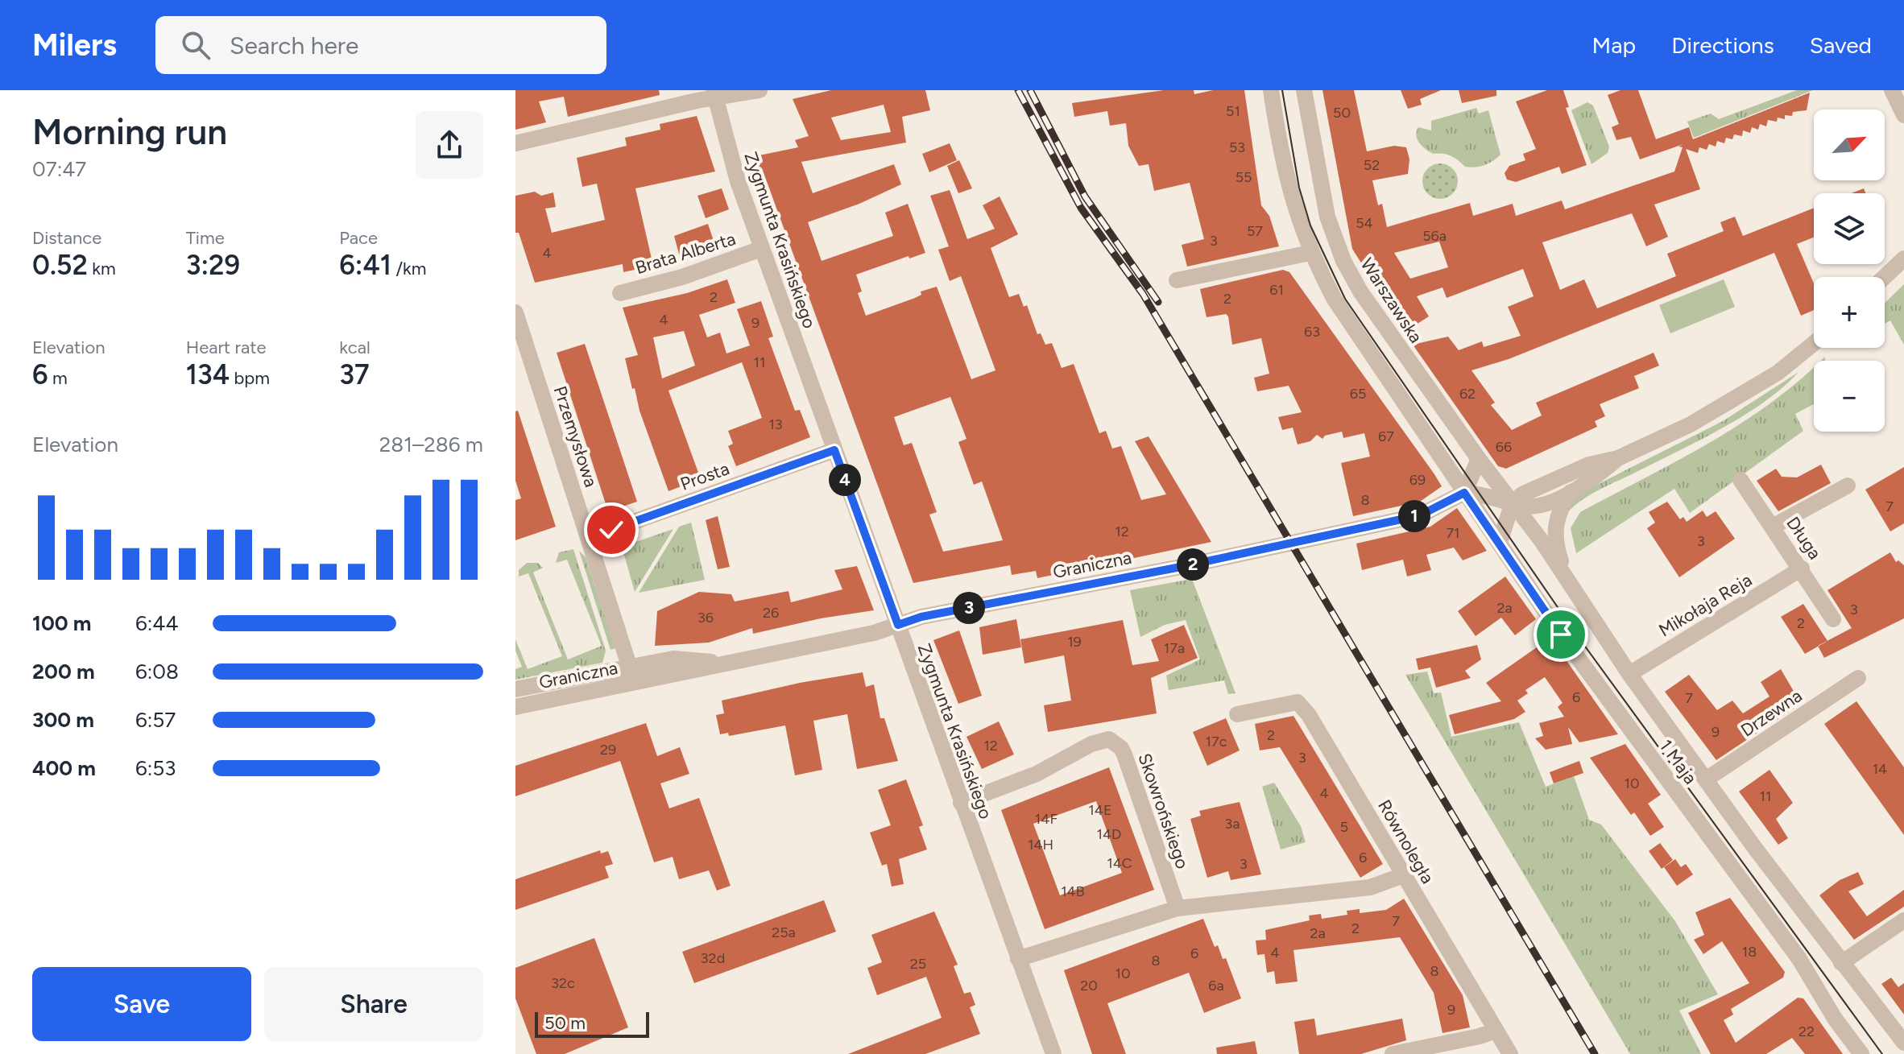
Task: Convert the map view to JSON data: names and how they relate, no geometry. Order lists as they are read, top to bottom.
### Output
{
  "streets": {
    "street": [
      "Zygmunta Krasińskiego",
      "Brata Alberta",
      "Warszawska",
      "Przemysłowa",
      "Prosta",
      "Długa",
      "Graniczna",
      "Mikołaja Reja",
      "Drzewna",
      "1 Maja",
      "Skowrońskiego",
      "Równoległa"
    ]
  },
  "crossings": [
    ["Zygmunta Krasińskiego", "Brata Alberta"],
    ["Zygmunta Krasińskiego", "Prosta"],
    ["Zygmunta Krasińskiego", "Graniczna"],
    ["Zygmunta Krasińskiego", "Skowrońskiego"],
    ["Warszawska", "1 Maja"],
    ["Przemysłowa", "Prosta"],
    ["Przemysłowa", "Graniczna"],
    ["Długa", "Mikołaja Reja"],
    ["Graniczna", "1 Maja"],
    ["Mikołaja Reja", "1 Maja"],
    ["Drzewna", "1 Maja"]
  ],
  "house_numbers": [
    "51",
    "50",
    "53",
    "52",
    "55",
    "54",
    "57",
    "56a",
    "3",
    "4",
    "61",
    "2",
    "2",
    "4",
    "9",
    "63",
    "11",
    "65",
    "62",
    "13",
    "67",
    "66",
    "69",
    "8",
    "7",
    "12",
    "71",
    "3",
    "2a",
    "3",
    "26",
    "36",
    "2",
    "19",
    "17a",
    "6",
    "7",
    "9",
    "2",
    "17c",
    "12",
    "29",
    "3",
    "14",
    "10",
    "4",
    "11",
    "14E",
    "14F",
    "3a",
    "5",
    "14D",
    "14H",
    "6",
    "14C",
    "3",
    "14B",
    "7",
    "2",
    "25a",
    "2a",
    "18",
    "4",
    "6",
    "32d",
    "8",
    "25",
    "8",
    "10",
    "32c",
    "20",
    "6a",
    "9",
    "22"
  ],
  "scale_bar": "50 m",
  "north": "top right",
  "page": {
    "header": "Milers",
    "search": "Search here",
    "nav": ["Map", "Directions", "Saved"],
    "heading": ["Morning run", "07:47"],
    "map_buttons": ["+", "−"],
    "stats": [
      ["Distance", "0.52 km"],
      ["Time", "3:29"],
      ["Pace", "6:41 /km"],
      ["Elevation", "6 m"],
      ["Heart rate", "134 bpm"],
      ["kcal", "37"]
    ],
    "chart": ["Elevation", "281–286 m"],
    "pins": [
      "4",
      "1",
      "2",
      "3"
    ],
    "list": [
      {
        "name": "100 m",
        "note": "6:44"
      },
      {
        "name": "200 m",
        "note": "6:08"
      },
      {
        "name": "300 m",
        "note": "6:57"
      },
      {
        "name": "400 m",
        "note": "6:53"
      }
    ],
    "buttons": ["Save", "Share"],
    "scale": "50 m"
  }
}
